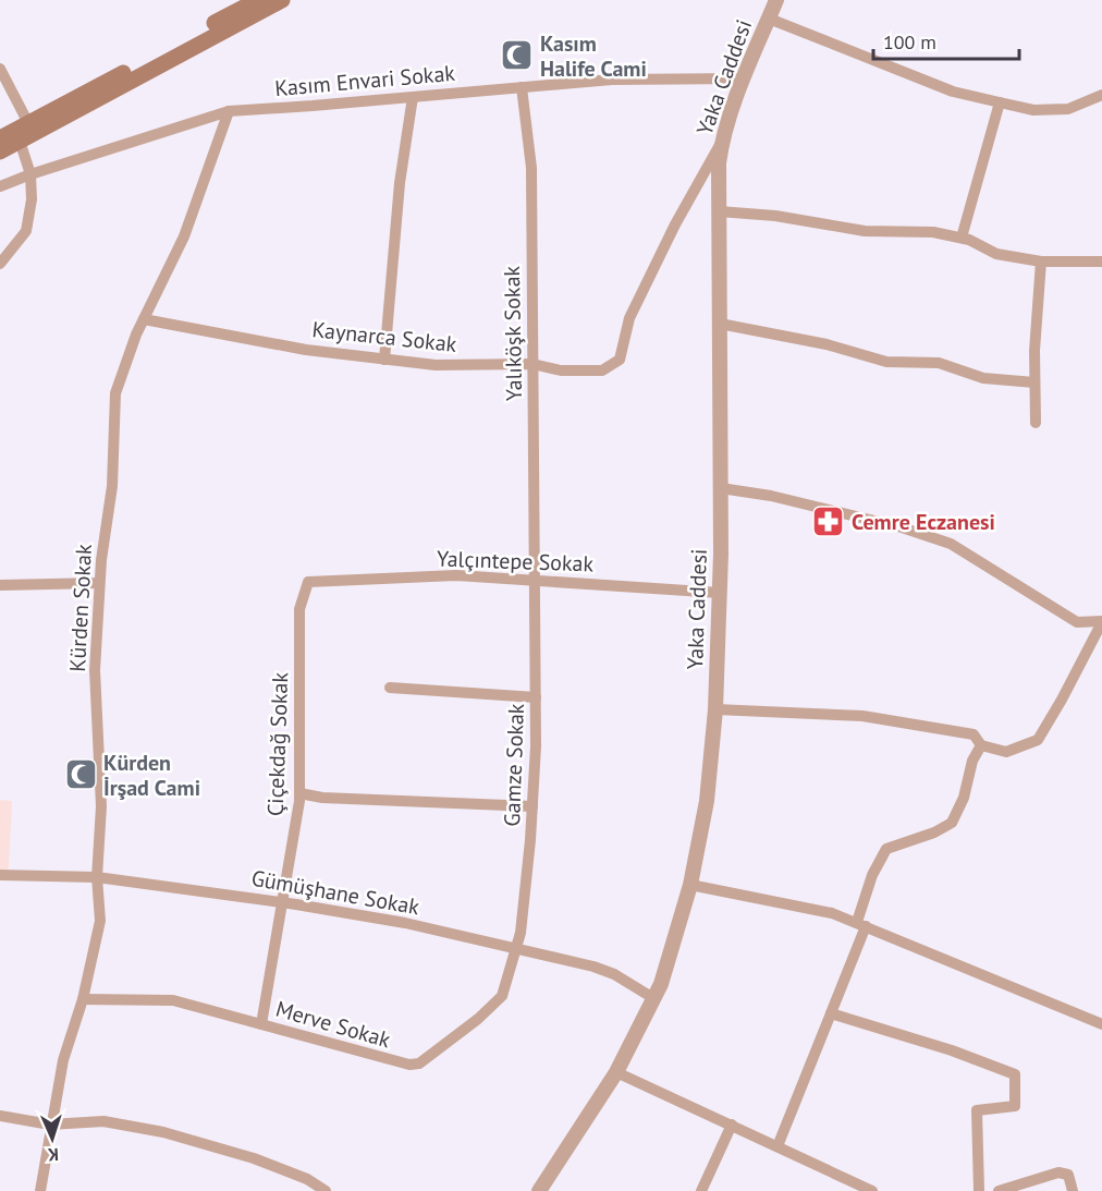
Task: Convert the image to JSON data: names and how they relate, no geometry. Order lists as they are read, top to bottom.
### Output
{
  "streets": {
    "street": [
      "Yaka Caddesi",
      "Kasım Envari Sokak",
      "Yalıköşk Sokak",
      "Kaynarca Sokak",
      "Yalçıntepe Sokak",
      "Kürden Sokak",
      "Çiçekdağ Sokak",
      "Gamze Sokak",
      "Gümüşhane Sokak",
      "Merve Sokak"
    ]
  },
  "crossings": [
    ["Yaka Caddesi", "Kasım Envari Sokak"],
    ["Yaka Caddesi", "Kaynarca Sokak"],
    ["Yaka Caddesi", "Yalçıntepe Sokak"],
    ["Yaka Caddesi", "Gümüşhane Sokak"],
    ["Kasım Envari Sokak", "Yalıköşk Sokak"],
    ["Kasım Envari Sokak", "Kürden Sokak"],
    ["Yalıköşk Sokak", "Kaynarca Sokak"],
    ["Yalıköşk Sokak", "Yalçıntepe Sokak"],
    ["Yalıköşk Sokak", "Gamze Sokak"],
    ["Kaynarca Sokak", "Kürden Sokak"],
    ["Yalçıntepe Sokak", "Çiçekdağ Sokak"],
    ["Yalçıntepe Sokak", "Gamze Sokak"],
    ["Kürden Sokak", "Gümüşhane Sokak"],
    ["Kürden Sokak", "Merve Sokak"],
    ["Çiçekdağ Sokak", "Gümüşhane Sokak"],
    ["Çiçekdağ Sokak", "Merve Sokak"],
    ["Gamze Sokak", "Gümüşhane Sokak"],
    ["Gamze Sokak", "Merve Sokak"],
    ["Gümüşhane Sokak", "Merve Sokak"]
  ],
  "places": {
    "mosque": ["Kasım Halife Cami", "Kürden İrşad Cami"],
    "pharmacy": ["Cemre Eczanesi"]
  },
  "scale_bar": "100 m",
  "north": "bottom"
}
